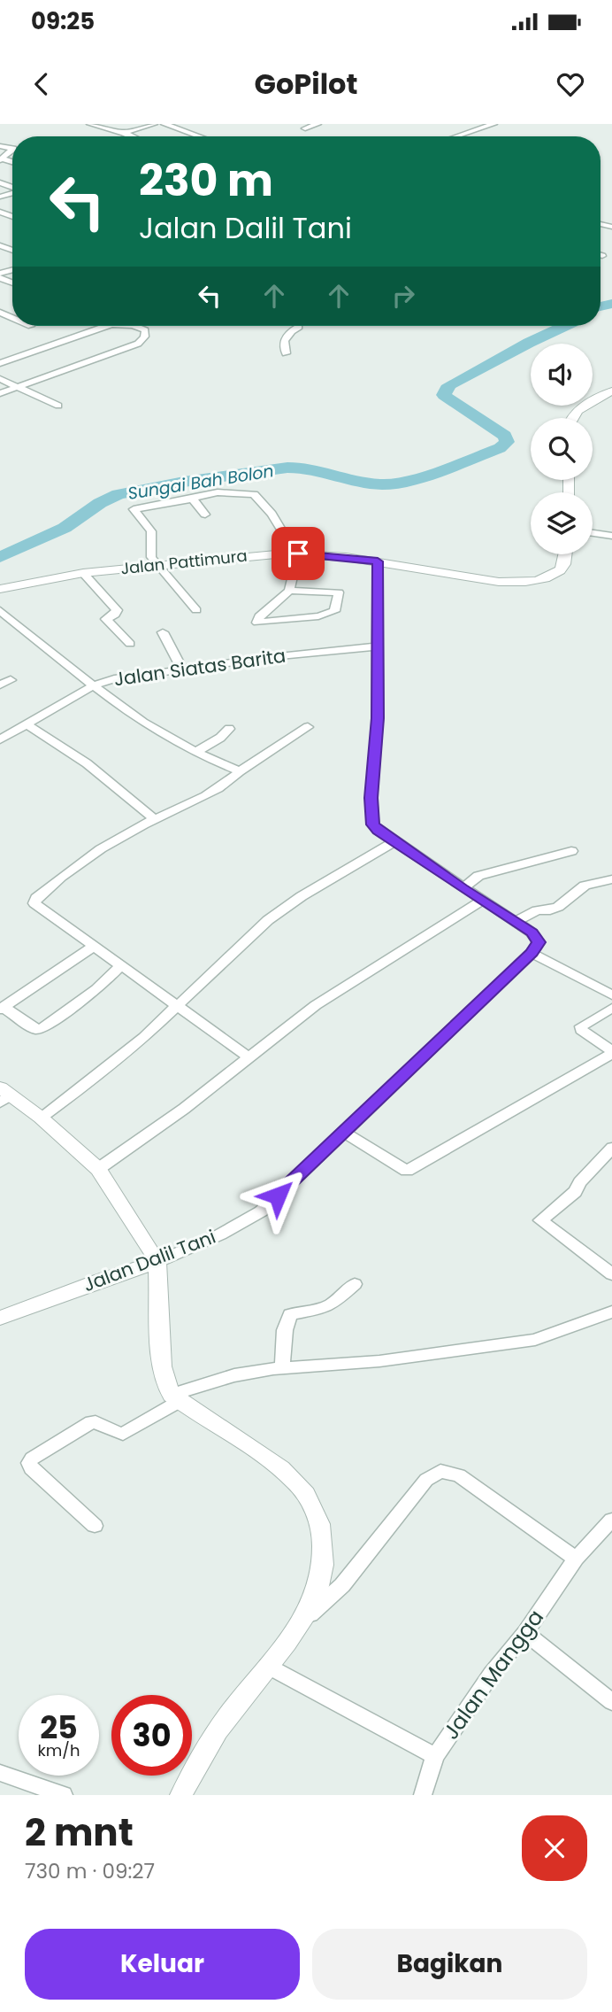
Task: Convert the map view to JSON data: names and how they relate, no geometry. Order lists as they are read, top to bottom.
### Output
{
  "streets": {
    "street": [
      "Jalan Pattimura",
      "Jalan Siatas Barita",
      "Jalan Dalil Tani",
      "Jalan Mangga"
    ]
  },
  "water": ["Sungai Bah Bolon"],
  "page": {
    "status": "09:25",
    "header": "GoPilot",
    "turn": ["230 m", "Jalan Dalil Tani"],
    "speed": "25 km/h",
    "limit": "30",
    "heading": ["2 mnt", "730 m · 09:27"],
    "buttons": ["Keluar", "Bagikan"]
  }
}
